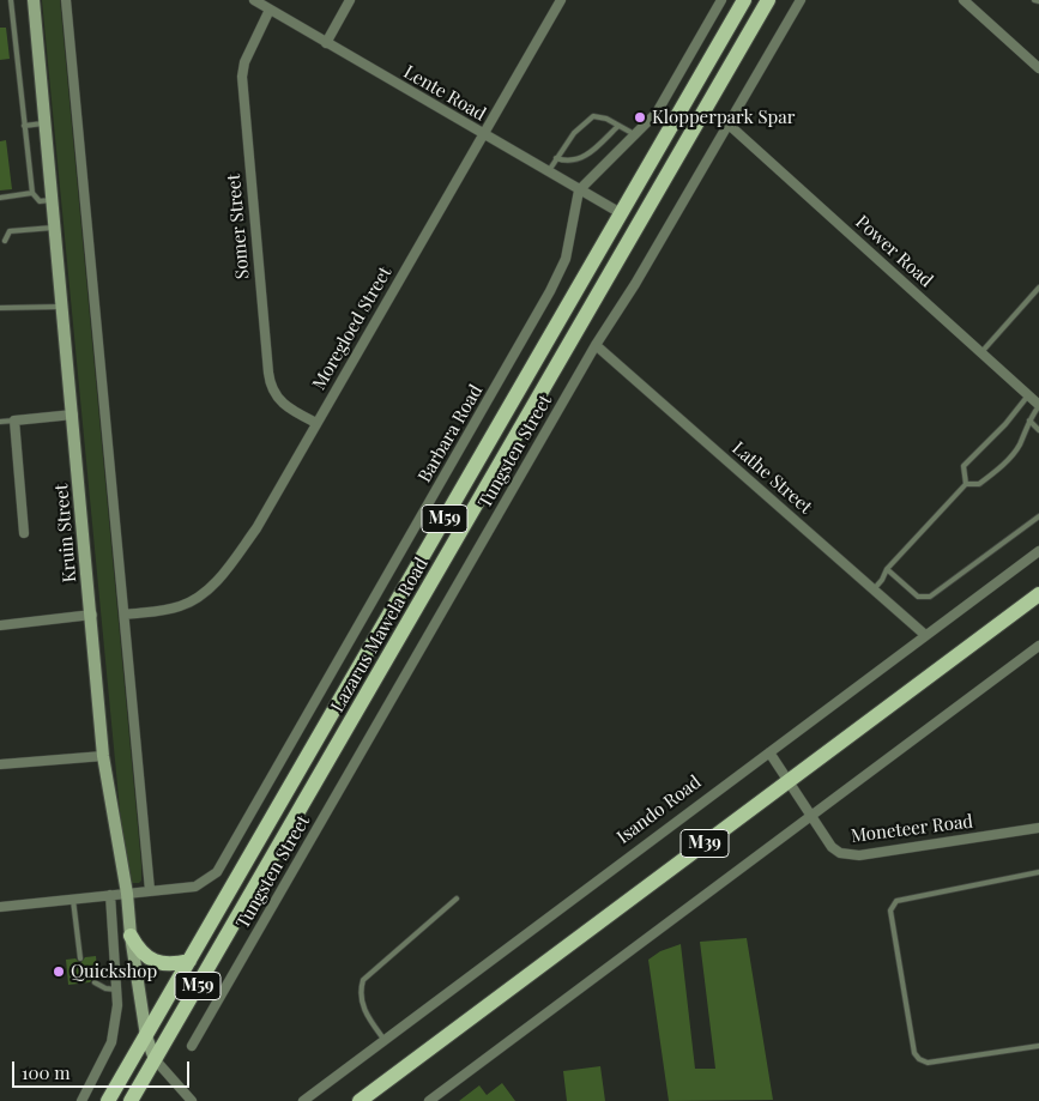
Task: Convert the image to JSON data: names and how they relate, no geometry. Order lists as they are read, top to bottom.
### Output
{
  "streets": {
    "main road": [
      "M59",
      "Kruin Street",
      "Lazarus Mawela Road",
      "M39"
    ],
    "street": [
      "Lente Road",
      "Somer Street",
      "Power Road",
      "Moregloed Street",
      "Barbara Road",
      "Tungsten Street",
      "Lathe Street",
      "Isando Road",
      "Moneteer Road"
    ]
  },
  "crossings": [
    ["Lente Road", "Somer Street"],
    ["Lente Road", "Moregloed Street"],
    ["Lente Road", "Barbara Road"],
    ["Lente Road", "Lazarus Mawela Road"],
    ["Somer Street", "Moregloed Street"],
    ["Power Road", "Tungsten Street"],
    ["Barbara Road", "Kruin Street"],
    ["Tungsten Street", "Lathe Street"],
    ["Lathe Street", "Isando Road"],
    ["Kruin Street", "Lazarus Mawela Road"],
    ["Isando Road", "Moneteer Road"],
    ["Moneteer Road", "M39"]
  ],
  "places": ["Klopperpark Spar", "Quickshop"],
  "scale_bar": "100 m"
}
